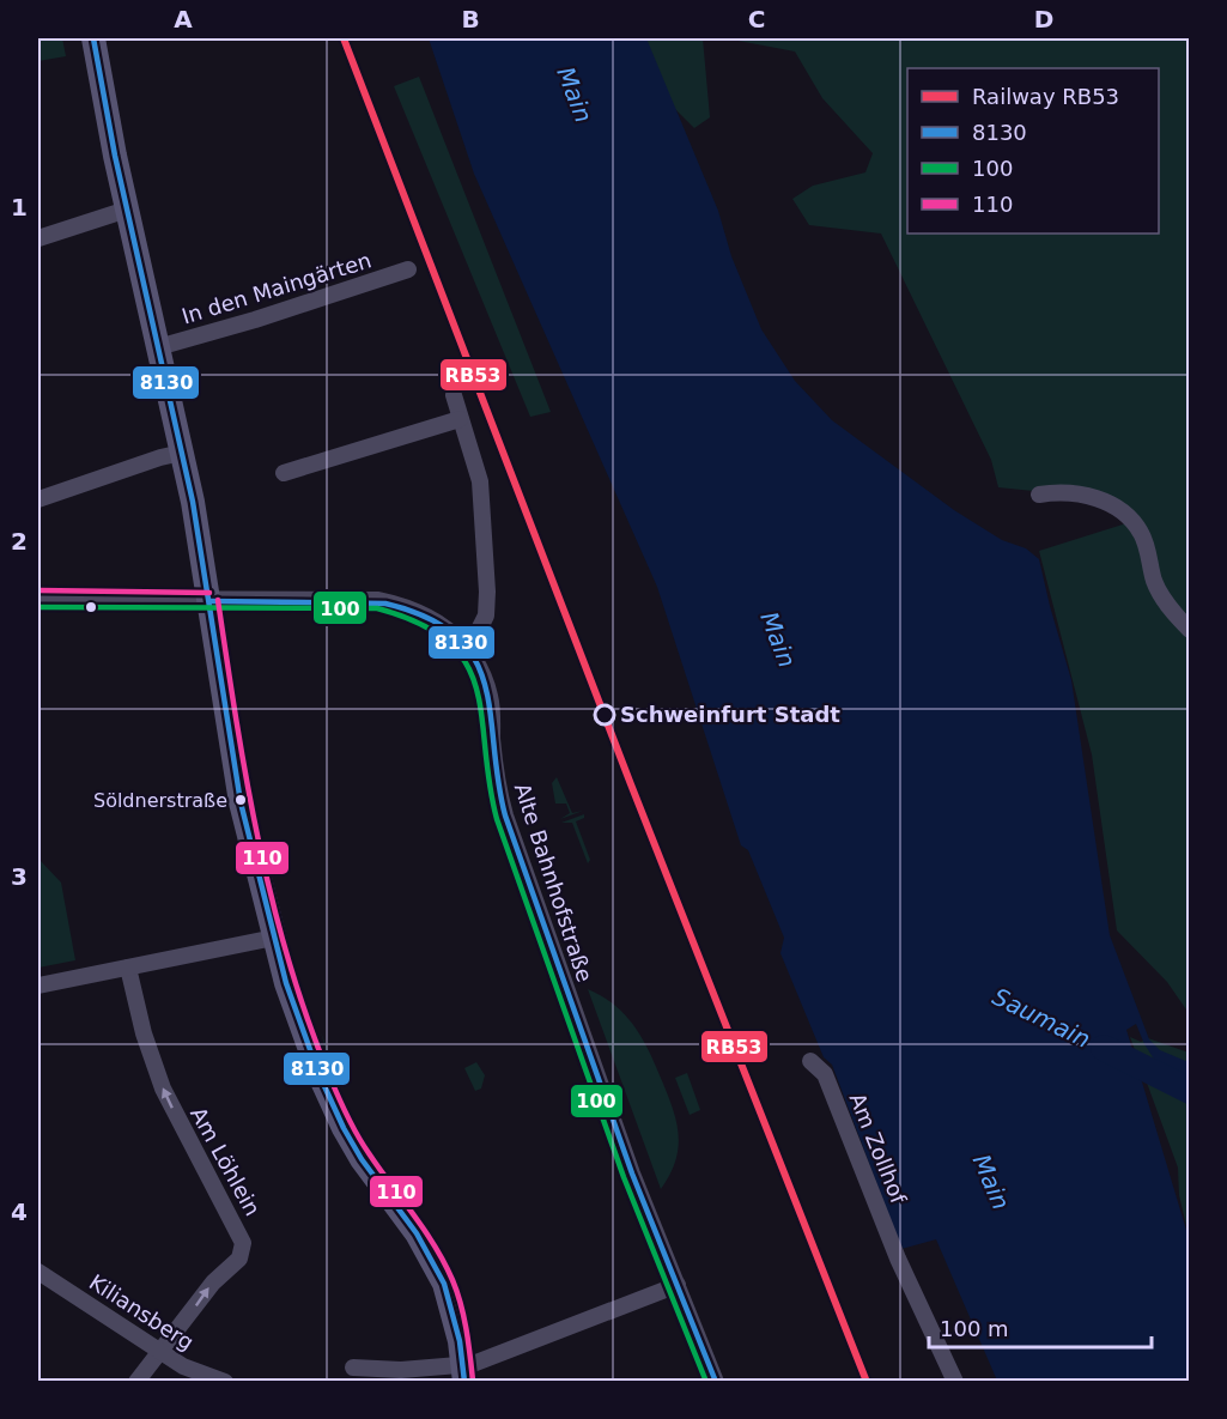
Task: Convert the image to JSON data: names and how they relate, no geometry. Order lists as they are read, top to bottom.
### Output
{
  "streets": {
    "street": [
      "In den Maingärten",
      "Alte Bahnhofstraße",
      "Am Zollhof",
      "Am Löhlein",
      "Kiliansberg"
    ]
  },
  "crossings": [
    ["Am Löhlein", "Kiliansberg"]
  ],
  "one_way": ["Am Löhlein"],
  "water": ["Main", "Saumain"],
  "places": ["Schweinfurt Stadt", "Söldnerstraße"],
  "lines": [
    "rail line RB53",
    "transit line 8130",
    "transit line 110",
    "transit line 100"
  ],
  "legend": [
    "Railway RB53",
    "8130",
    "100",
    "110"
  ],
  "scale_bar": "100 m",
  "grid": {
    "columns": [
      "A",
      "B",
      "C",
      "D"
    ],
    "rows": [
      "1",
      "2",
      "3",
      "4"
    ]
  }
}
